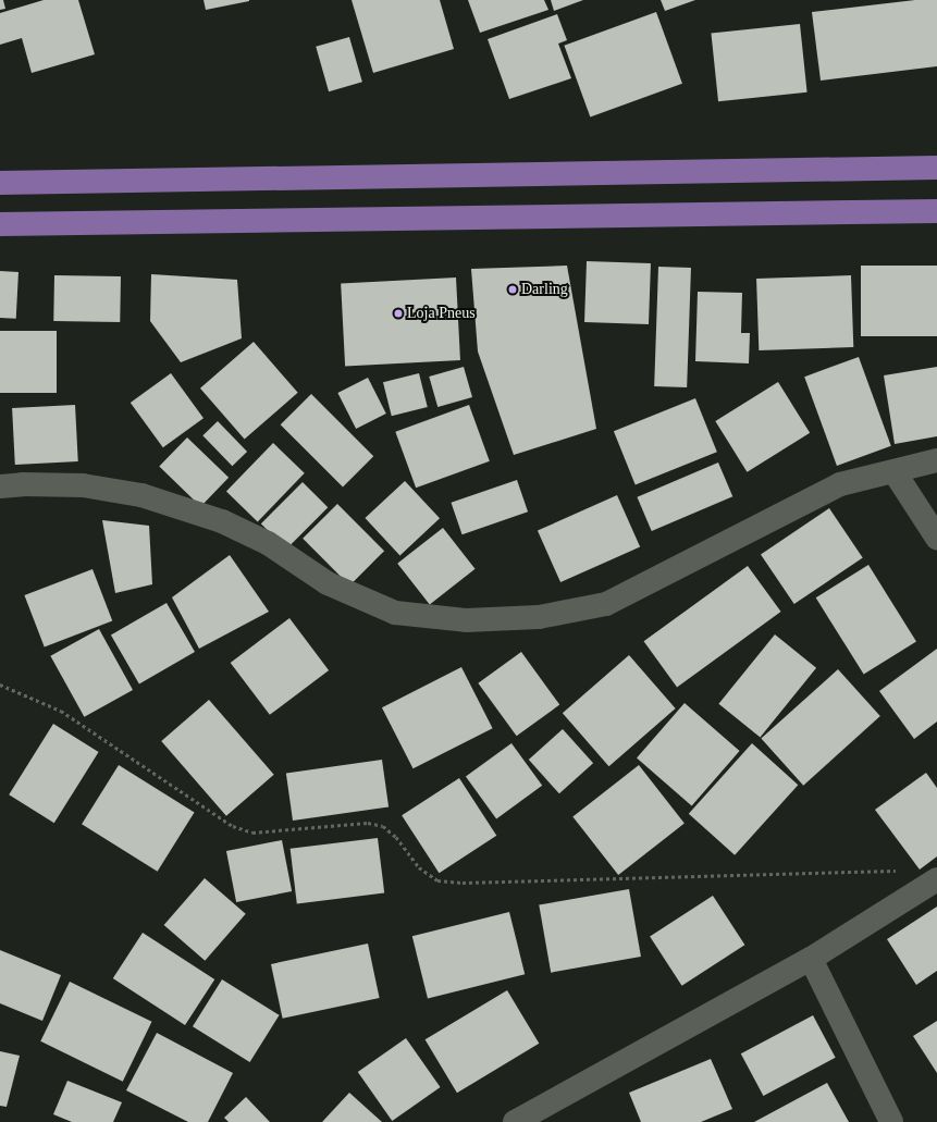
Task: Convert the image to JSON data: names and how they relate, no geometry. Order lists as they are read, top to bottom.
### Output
{
  "places": ["Darling", "Loja Pneus"]
}
